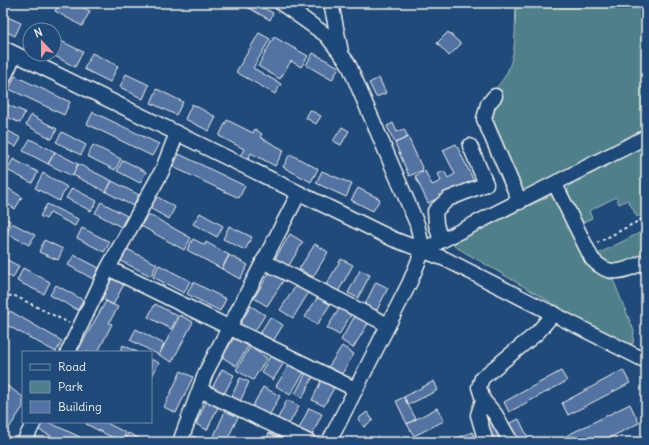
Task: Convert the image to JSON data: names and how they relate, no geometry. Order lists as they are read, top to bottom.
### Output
{
  "legend": ["Road", "Park", "Building"],
  "north": "top"
}
